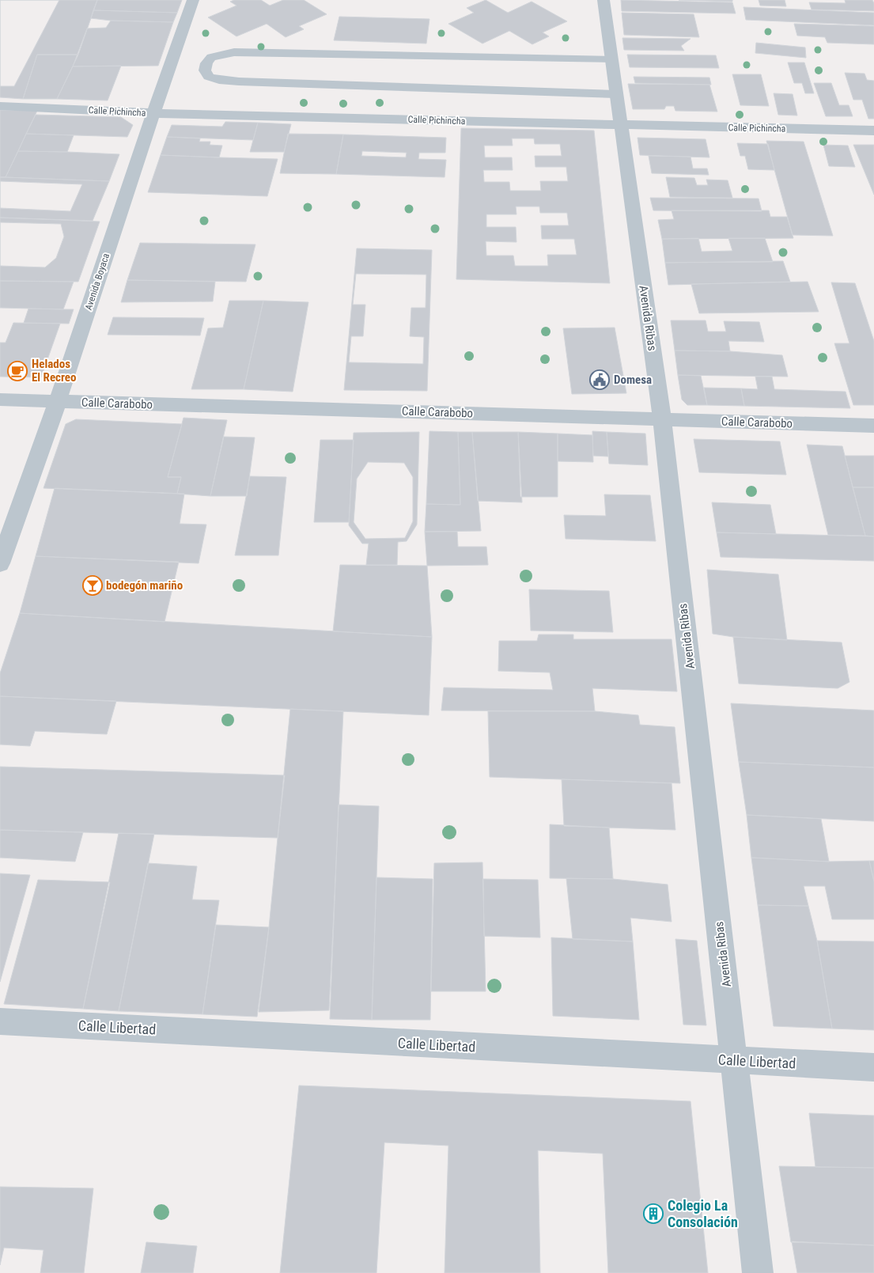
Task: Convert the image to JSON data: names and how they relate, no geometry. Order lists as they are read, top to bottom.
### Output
{
  "streets": {
    "street": [
      "Calle Pichincha",
      "Avenida Boyaca",
      "Avenida Ribas",
      "Calle Carabobo",
      "Calle Libertad"
    ]
  },
  "crossings": [
    ["Calle Pichincha", "Avenida Boyaca"],
    ["Calle Pichincha", "Avenida Ribas"],
    ["Avenida Boyaca", "Calle Carabobo"],
    ["Avenida Ribas", "Calle Carabobo"],
    ["Avenida Ribas", "Calle Libertad"]
  ],
  "places": {
    "cafe": ["Helados El Recreo"],
    "public building": ["Domesa"],
    "bar": ["bodegón mariño"],
    "building": ["Colegio La Consolación"]
  }
}
